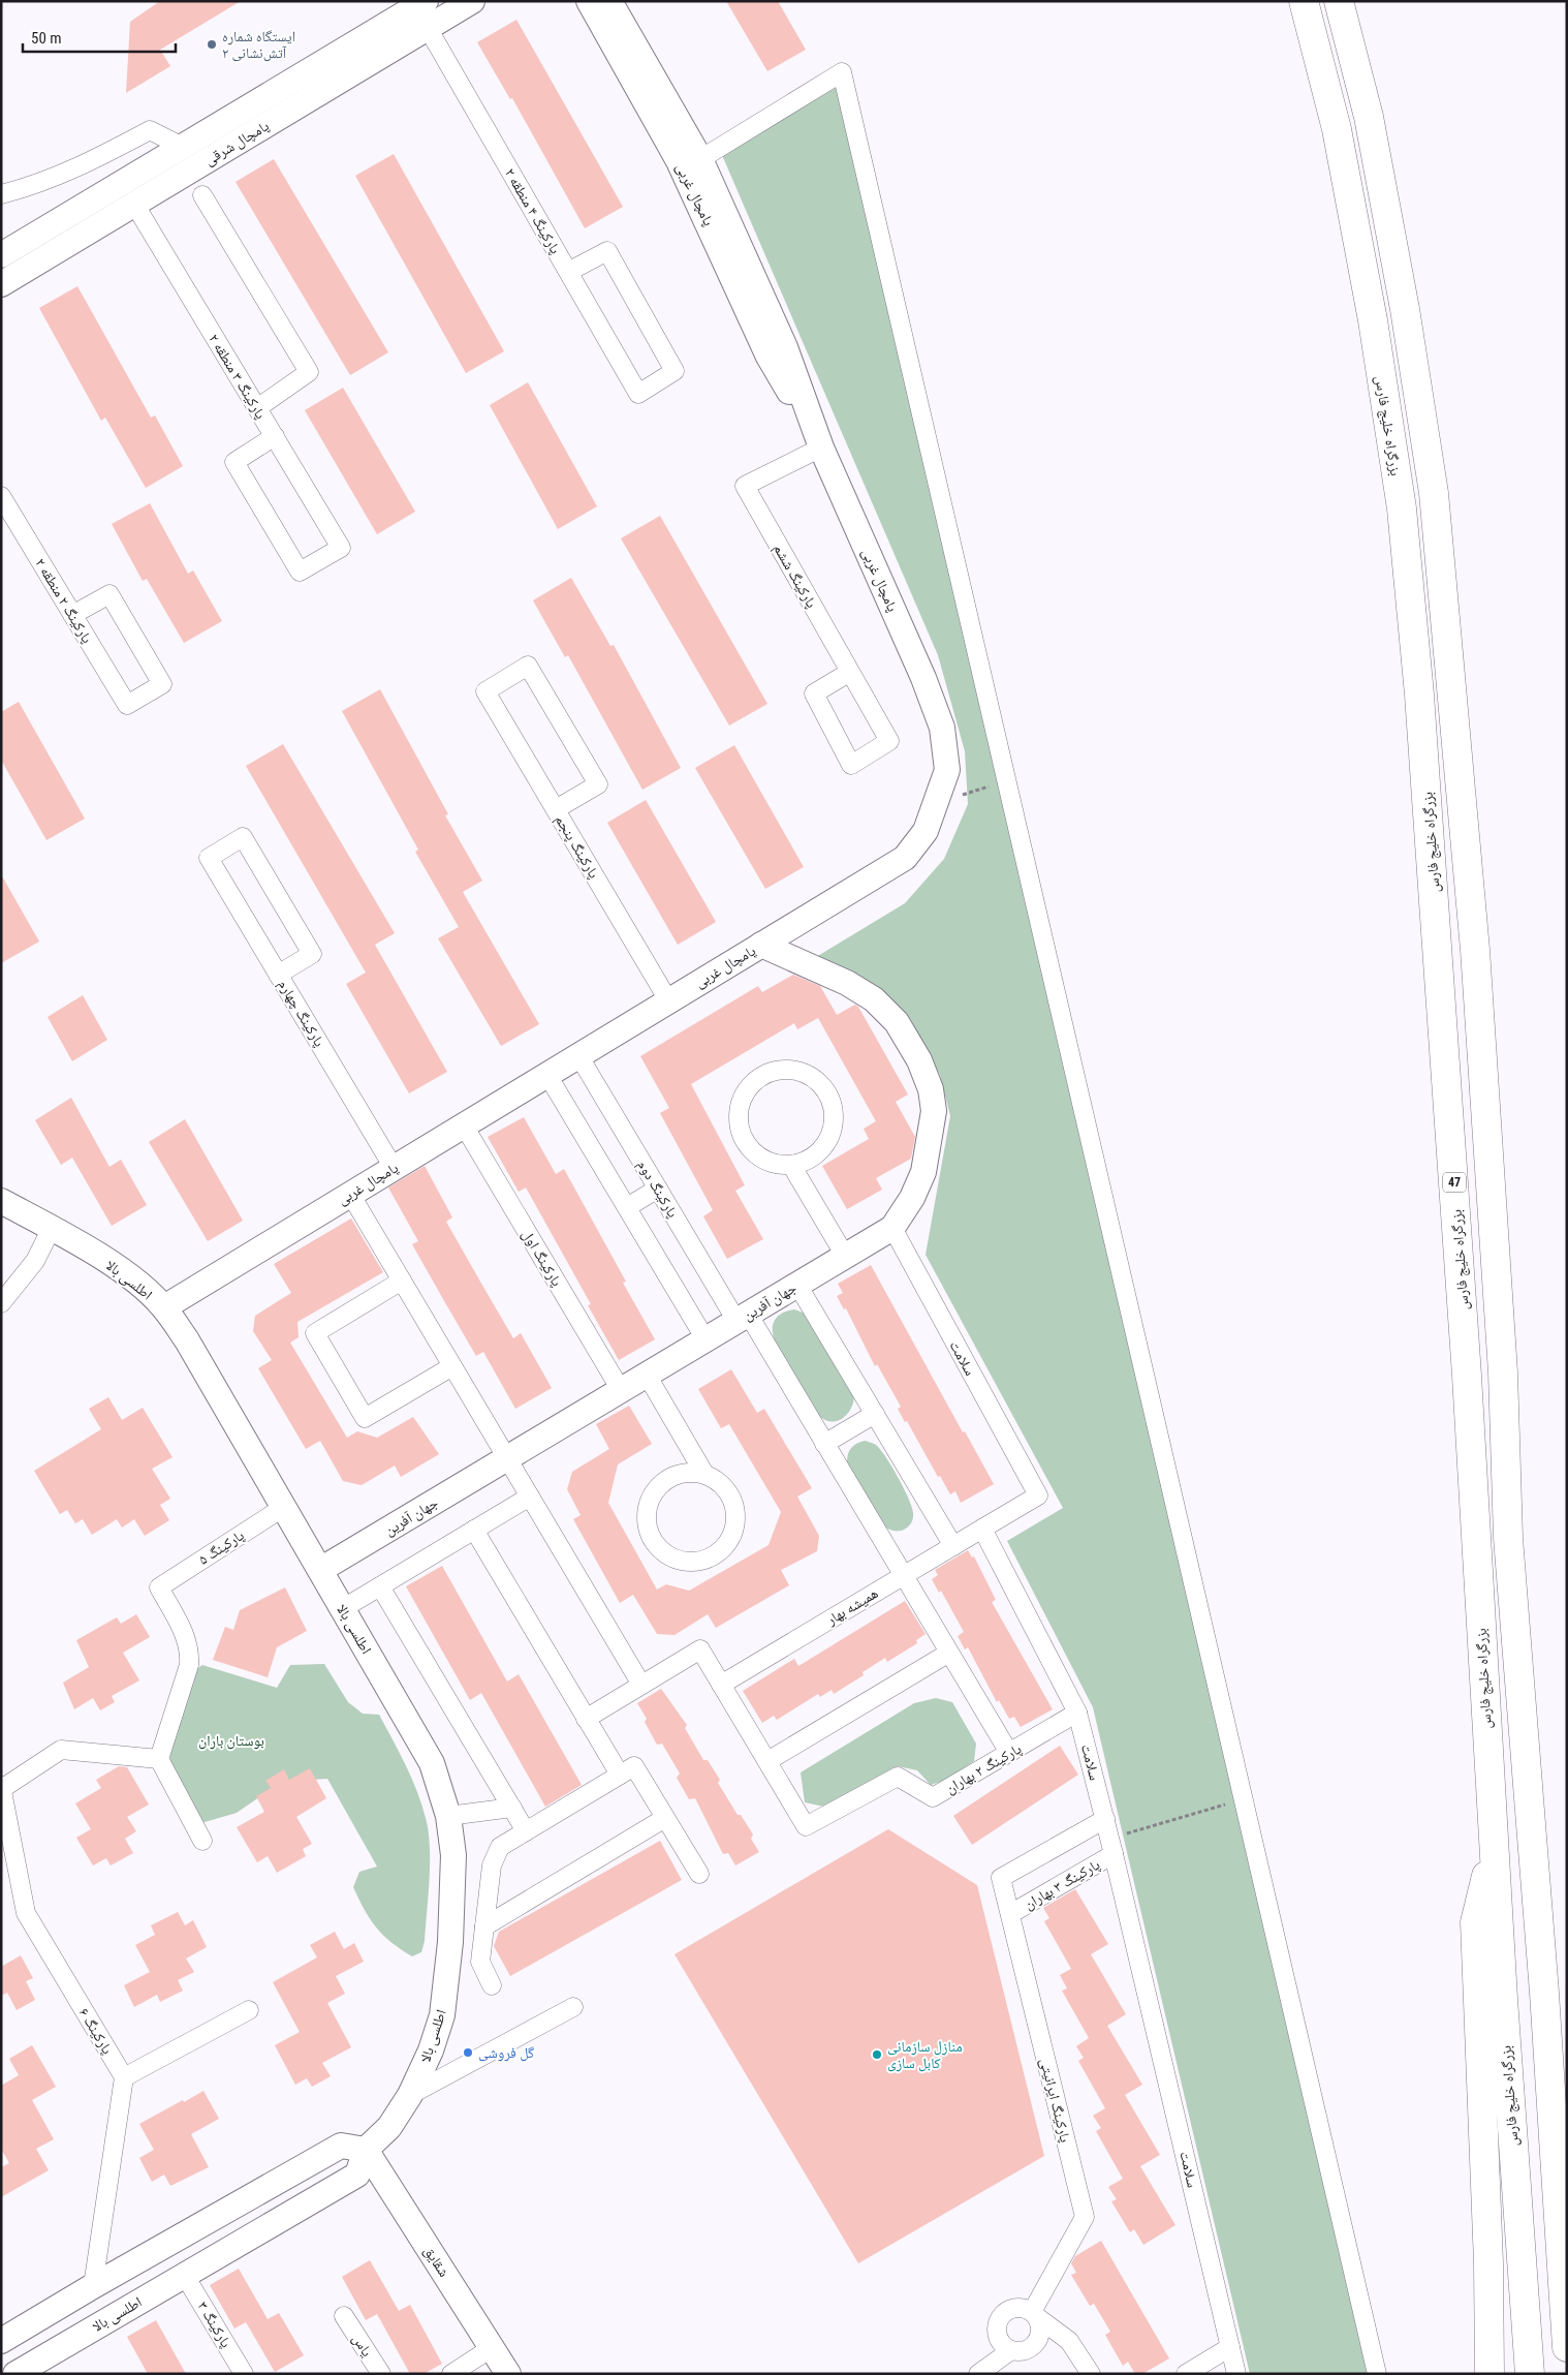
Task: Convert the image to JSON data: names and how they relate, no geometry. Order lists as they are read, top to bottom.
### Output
{
  "streets": {
    "highway": ["بزرگراه خلیج فارس", "47"],
    "street": [
      "پامچال شرقی",
      "پامچال غربی",
      "پارکینگ ۴ منطقه ۲",
      "پارکینگ ۳ منطقه ۲",
      "پارکینگ ششم",
      "پارکینگ ۲ منطقه ۲",
      "پارکینگ پنجم",
      "پارکینگ چهارم",
      "پارکینگ دوم",
      "پارکینگ اول",
      "اطلسی بالا",
      "جهان آفرین",
      "سلامت",
      "پارکینگ ۵",
      "همیشه بهار",
      "پارکینگ ۲ بهاران",
      "پارکینگ ۳ بهاران",
      "پارکینگ ۶",
      "پارکینگ ایرانیتی",
      "شقایق",
      "پارکینگ ۳",
      "یاس"
    ]
  },
  "crossings": [
    ["پامچال شرقی", "پارکینگ ۴ منطقه ۲"],
    ["پامچال شرقی", "پارکینگ ۳ منطقه ۲"],
    ["پامچال غربی", "پارکینگ ششم"],
    ["پامچال غربی", "پارکینگ پنجم"],
    ["پامچال غربی", "پارکینگ چهارم"],
    ["پامچال غربی", "پارکینگ دوم"],
    ["پامچال غربی", "پارکینگ اول"],
    ["پامچال غربی", "اطلسی بالا"],
    ["پامچال غربی", "جهان آفرین"],
    ["پارکینگ دوم", "جهان آفرین"],
    ["پارکینگ دوم", "همیشه بهار"],
    ["پارکینگ دوم", "پارکینگ ۲ بهاران"],
    ["پارکینگ اول", "جهان آفرین"],
    ["اطلسی بالا", "جهان آفرین"],
    ["اطلسی بالا", "پارکینگ ۵"],
    ["اطلسی بالا", "شقایق"],
    ["اطلسی بالا", "پارکینگ ۳"],
    ["جهان آفرین", "سلامت"],
    ["سلامت", "همیشه بهار"],
    ["سلامت", "پارکینگ ۲ بهاران"],
    ["سلامت", "پارکینگ ۳ بهاران"],
    ["سلامت", "پارکینگ ایرانیتی"],
    ["پارکینگ ۳ بهاران", "پارکینگ ایرانیتی"]
  ],
  "parks": ["بوستان باران"],
  "places": ["ایستگاه شماره ۲ آتش‌نشانی", "گل فروشی", "منازل سازمانی کابل سازی"],
  "scale_bar": "50 m"
}
